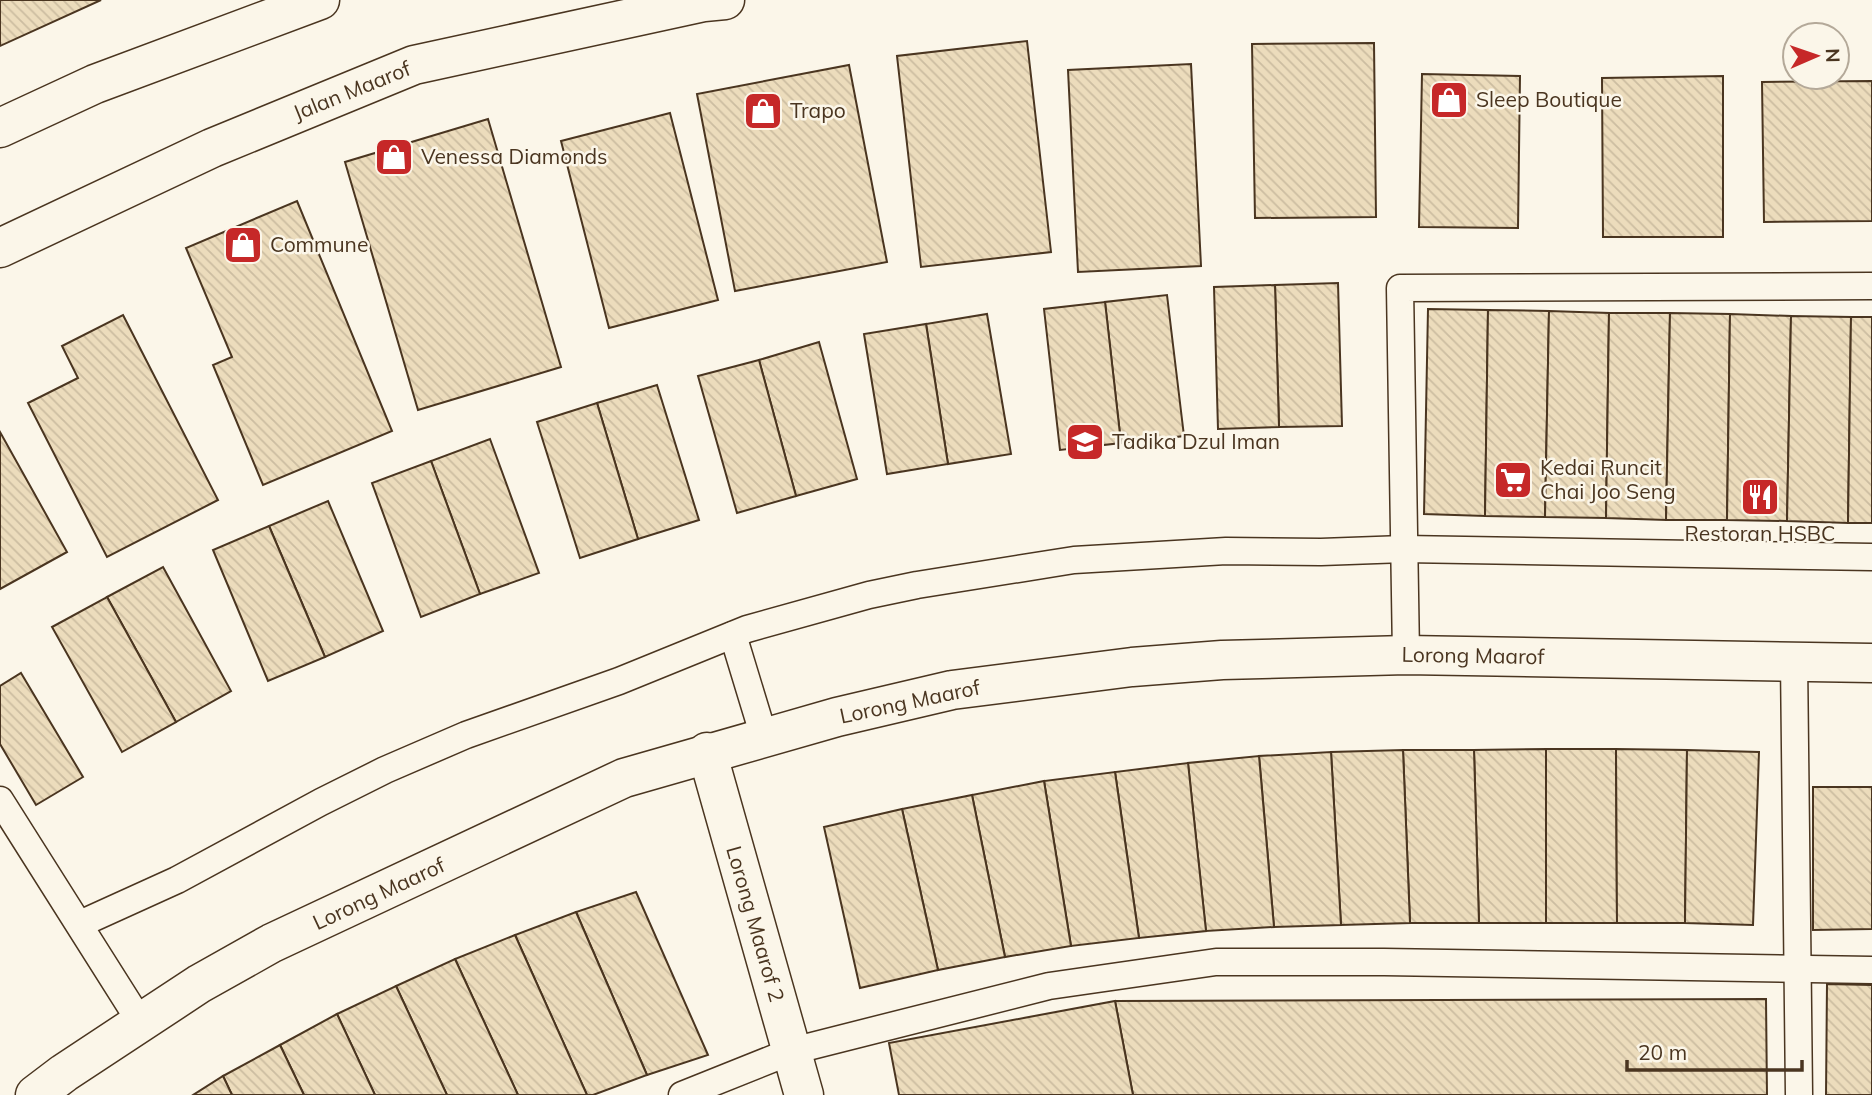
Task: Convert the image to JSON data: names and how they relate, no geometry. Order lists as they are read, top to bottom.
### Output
{
  "streets": {
    "street": ["Jalan Maarof", "Lorong Maarof", "Lorong Maarof 2"]
  },
  "crossings": [
    ["Lorong Maarof", "Lorong Maarof 2"]
  ],
  "places": {
    "shop": [
      "Sleep Boutique",
      "Trapo",
      "Venessa Diamonds",
      "Commune"
    ],
    "school or university": ["Tadika Dzul Iman"],
    "supermarket": ["Kedai Runcit Chai Joo Seng"],
    "restaurant": ["Restoran HSBC"]
  },
  "scale_bar": "20 m",
  "north": "right"
}
